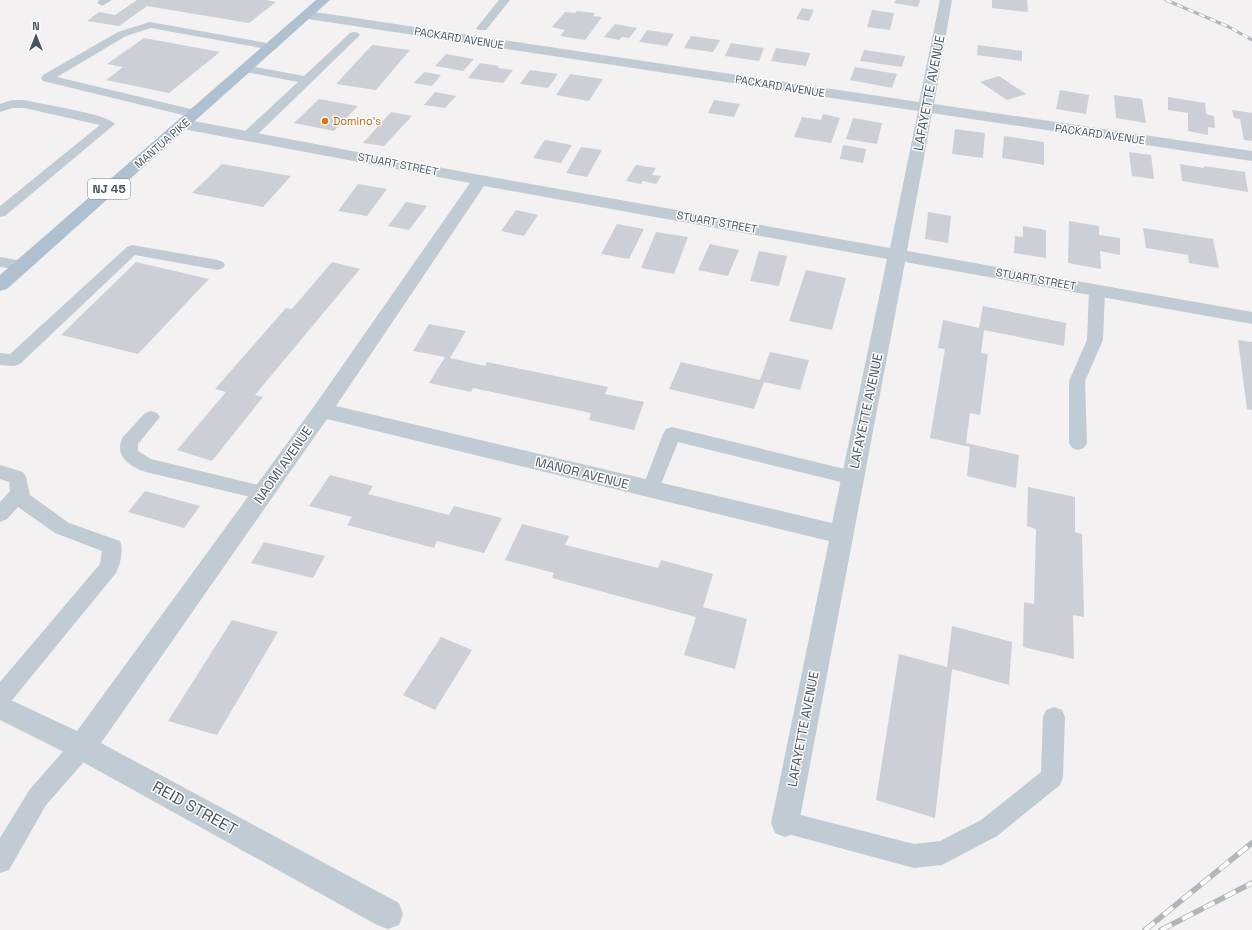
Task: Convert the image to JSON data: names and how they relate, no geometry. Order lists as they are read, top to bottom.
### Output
{
  "streets": {
    "main road": ["MANTUA PIKE", "NJ 45"],
    "street": [
      "PACKARD AVENUE",
      "LAFAYETTE AVENUE",
      "STUART STREET",
      "NAOMI AVENUE",
      "MANOR AVENUE",
      "REID STREET"
    ]
  },
  "crossings": [
    ["PACKARD AVENUE", "LAFAYETTE AVENUE"],
    ["PACKARD AVENUE", "MANTUA PIKE"],
    ["LAFAYETTE AVENUE", "STUART STREET"],
    ["LAFAYETTE AVENUE", "MANOR AVENUE"],
    ["MANTUA PIKE", "STUART STREET"],
    ["STUART STREET", "NAOMI AVENUE"],
    ["NAOMI AVENUE", "MANOR AVENUE"],
    ["NAOMI AVENUE", "REID STREET"]
  ],
  "places": ["Domino's"],
  "north": "top"
}
